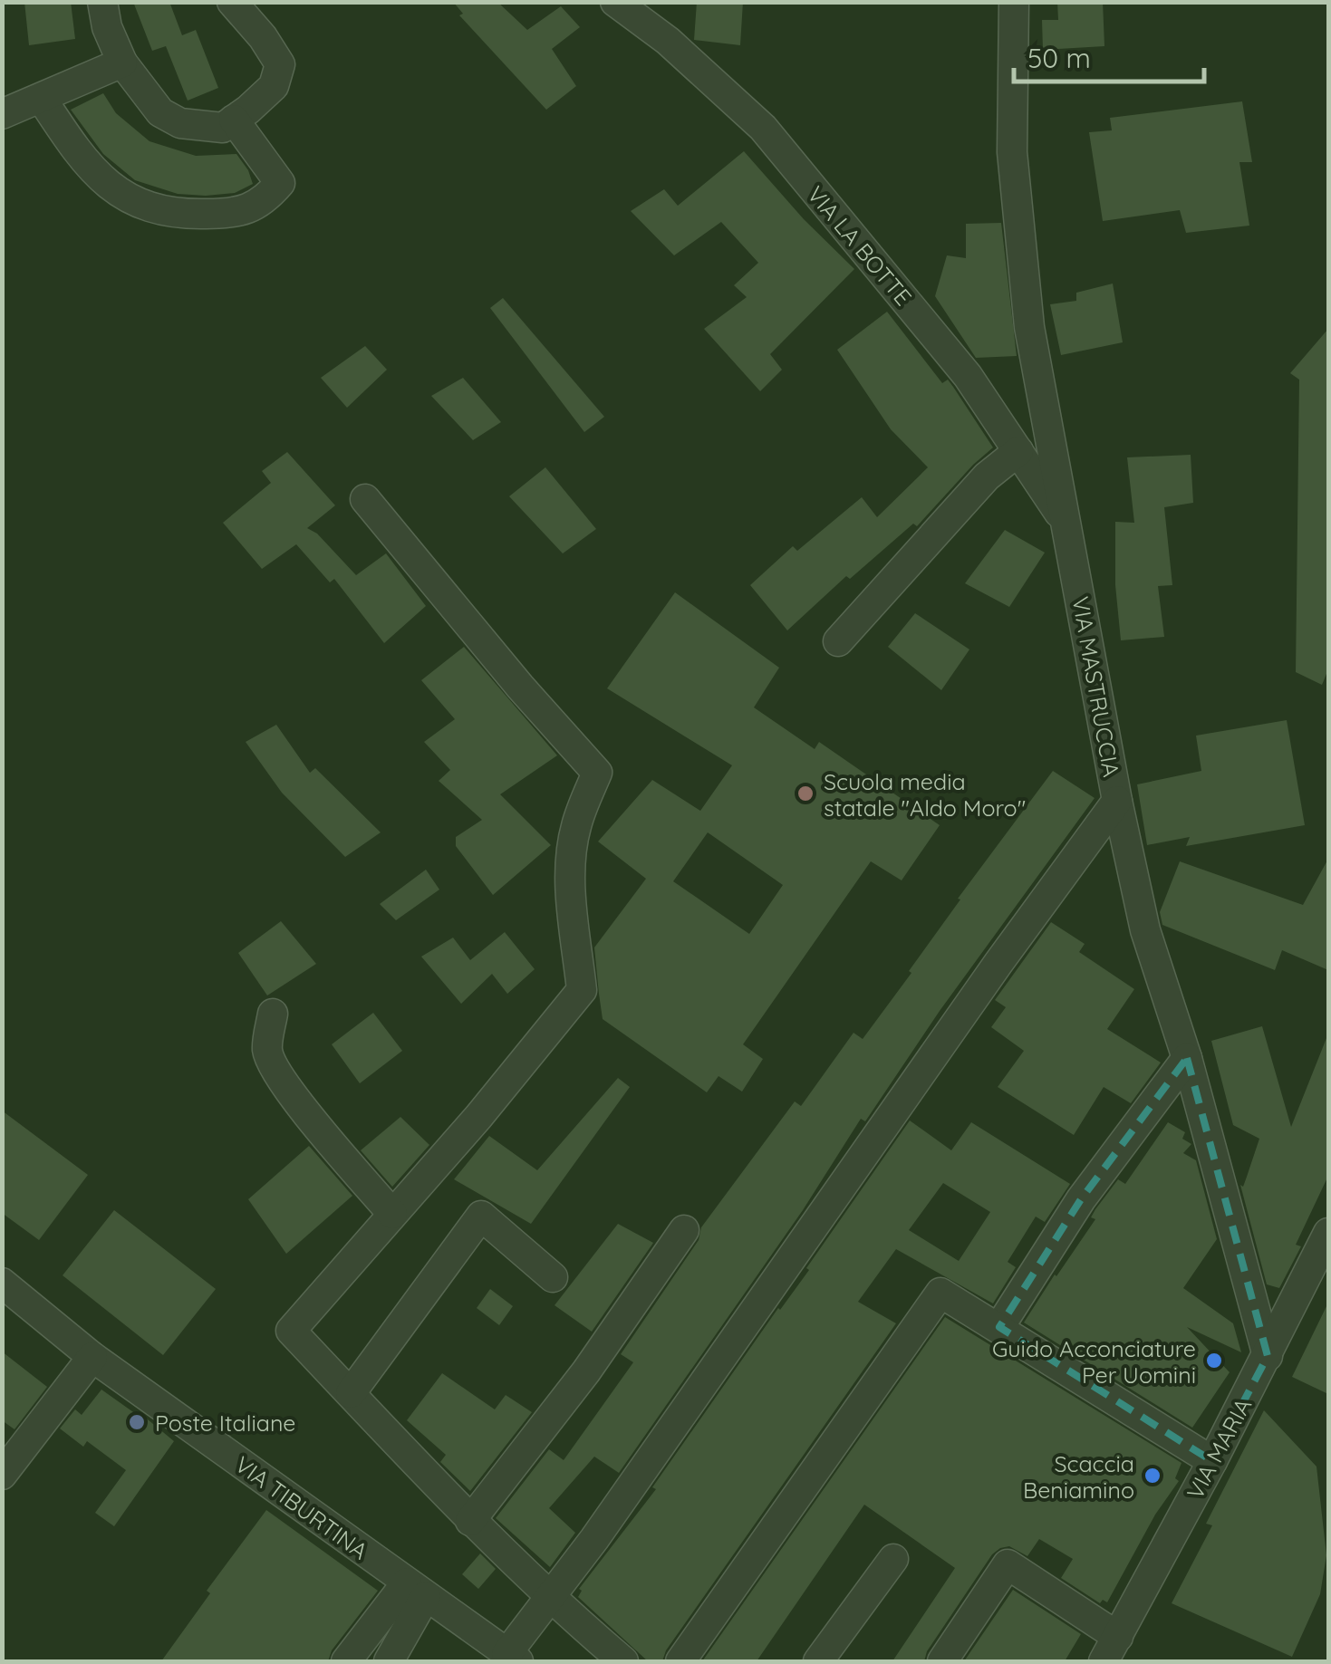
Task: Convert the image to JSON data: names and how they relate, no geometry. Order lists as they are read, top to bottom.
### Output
{
  "streets": {
    "street": [
      "VIA LA BOTTE",
      "VIA MASTRUCCIA",
      "VIA MARIA",
      "VIA TIBURTINA"
    ]
  },
  "crossings": [
    ["VIA LA BOTTE", "VIA MASTRUCCIA"],
    ["VIA MASTRUCCIA", "VIA MARIA"]
  ],
  "places": [
    "Scuola media statale \"Aldo Moro\"",
    "Guido Acconciature Per Uomini",
    "Poste Italiane",
    "Scaccia Beniamino"
  ],
  "scale_bar": "50 m"
}
